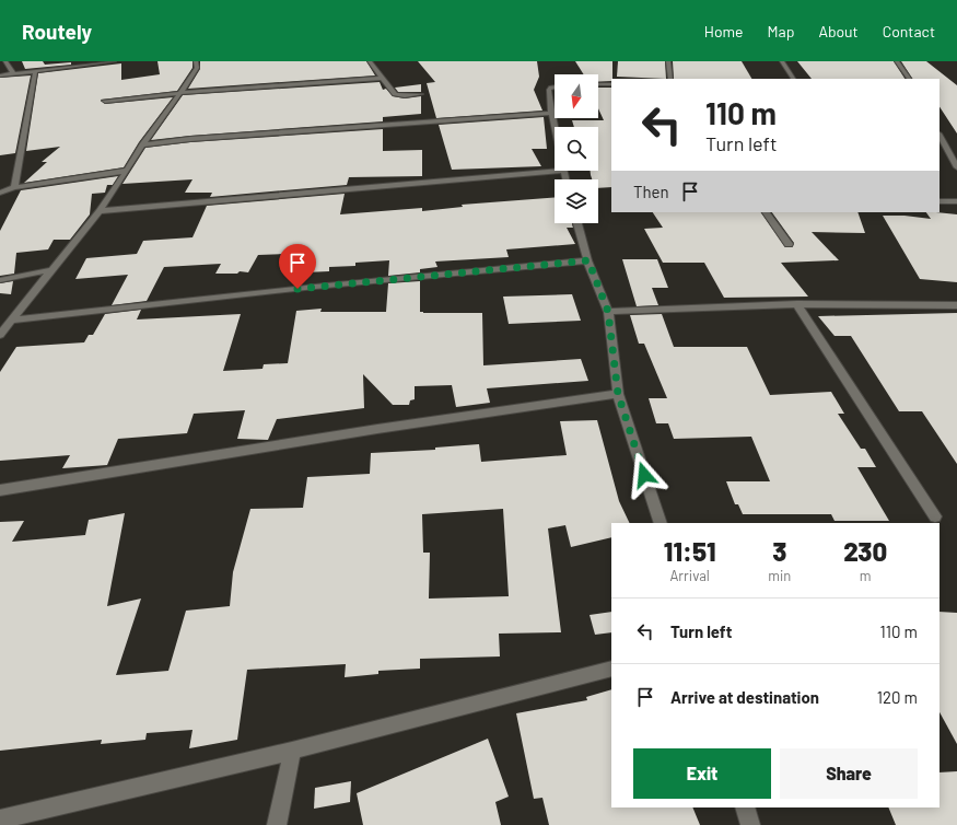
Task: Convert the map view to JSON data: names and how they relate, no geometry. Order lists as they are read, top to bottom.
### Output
{
  "north": "bottom",
  "page": {
    "header": "Routely",
    "nav": [
      "Home",
      "Map",
      "About",
      "Contact"
    ],
    "turn": ["110 m", "Turn left"],
    "then": "Then",
    "eta": [
      "11:51",
      "Arrival",
      "3",
      "min",
      "230",
      "m"
    ],
    "list": [
      {
        "name": "Turn left",
        "value": "110 m"
      },
      {
        "name": "Arrive at destination",
        "value": "120 m"
      }
    ],
    "buttons": ["Exit", "Share"]
  }
}
